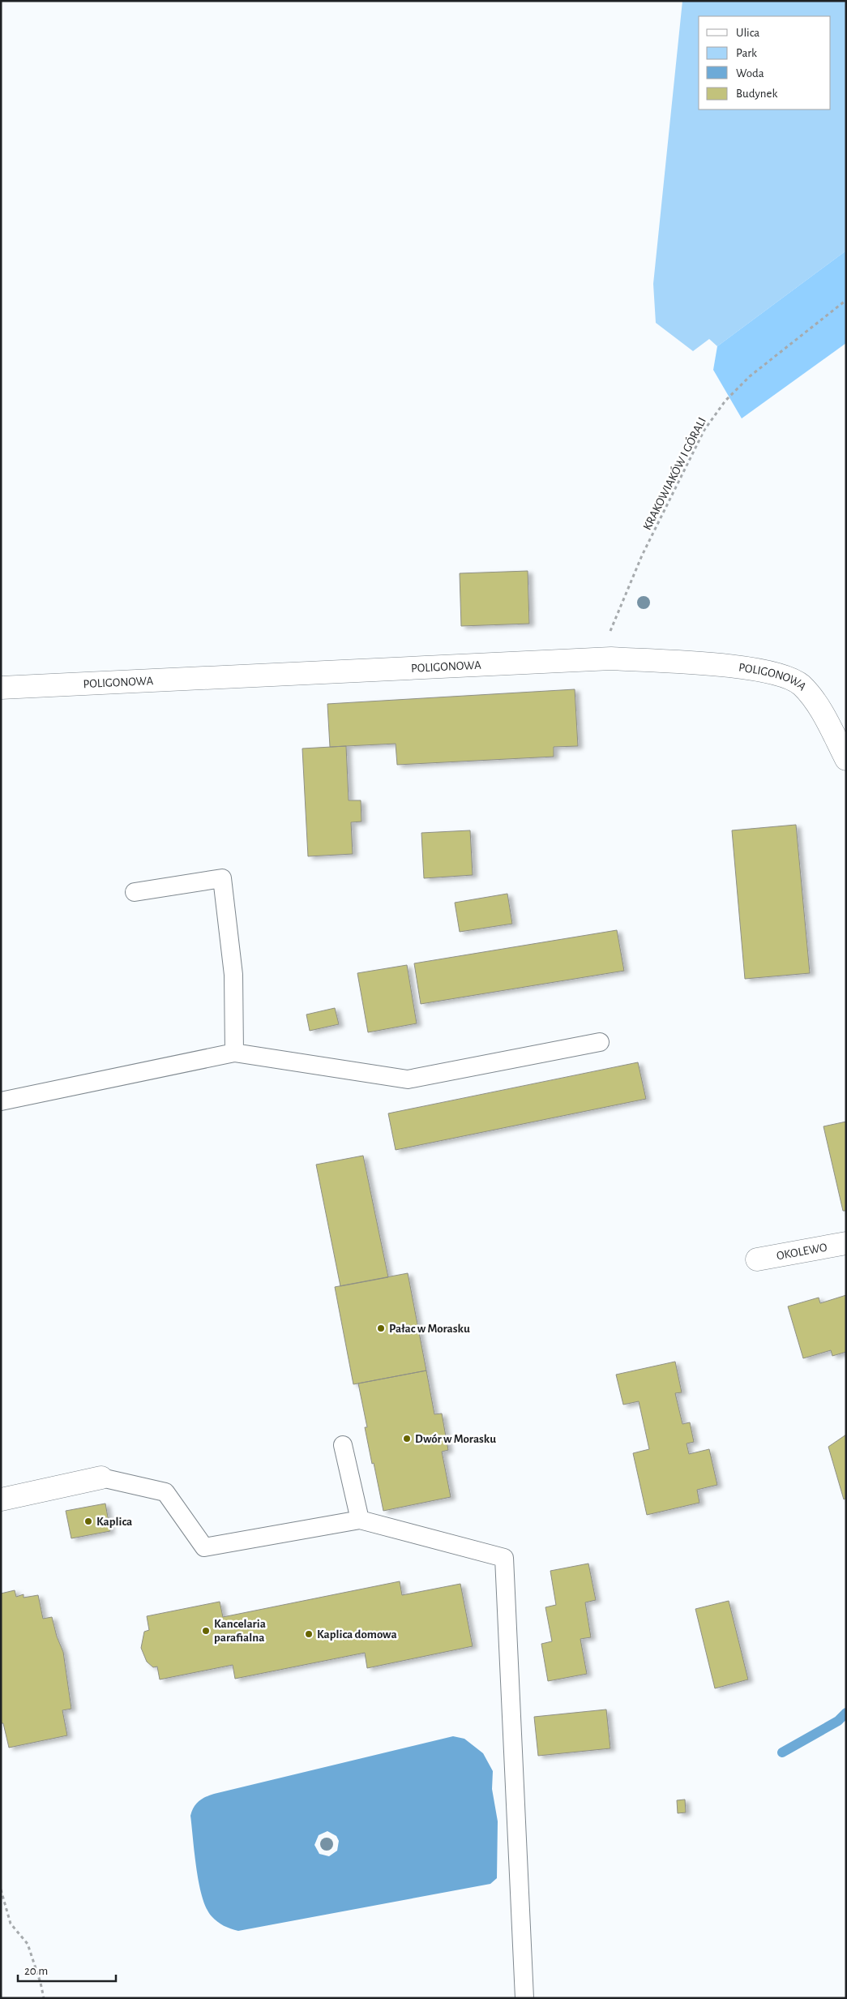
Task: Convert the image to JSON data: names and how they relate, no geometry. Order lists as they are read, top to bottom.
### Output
{
  "streets": {
    "street": ["POLIGONOWA", "OKOLEWO"],
    "path": ["KRAKOWIAKÓW I GÓRALI"]
  },
  "crossings": [
    ["KRAKOWIAKÓW I GÓRALI", "POLIGONOWA"]
  ],
  "places": [
    "Pałac w Morasku",
    "Dwór w Morasku",
    "Kaplica",
    "Kancelaria parafialna",
    "Kaplica domowa"
  ],
  "legend": [
    "Ulica",
    "Park",
    "Woda",
    "Budynek"
  ],
  "scale_bar": "20 m"
}
